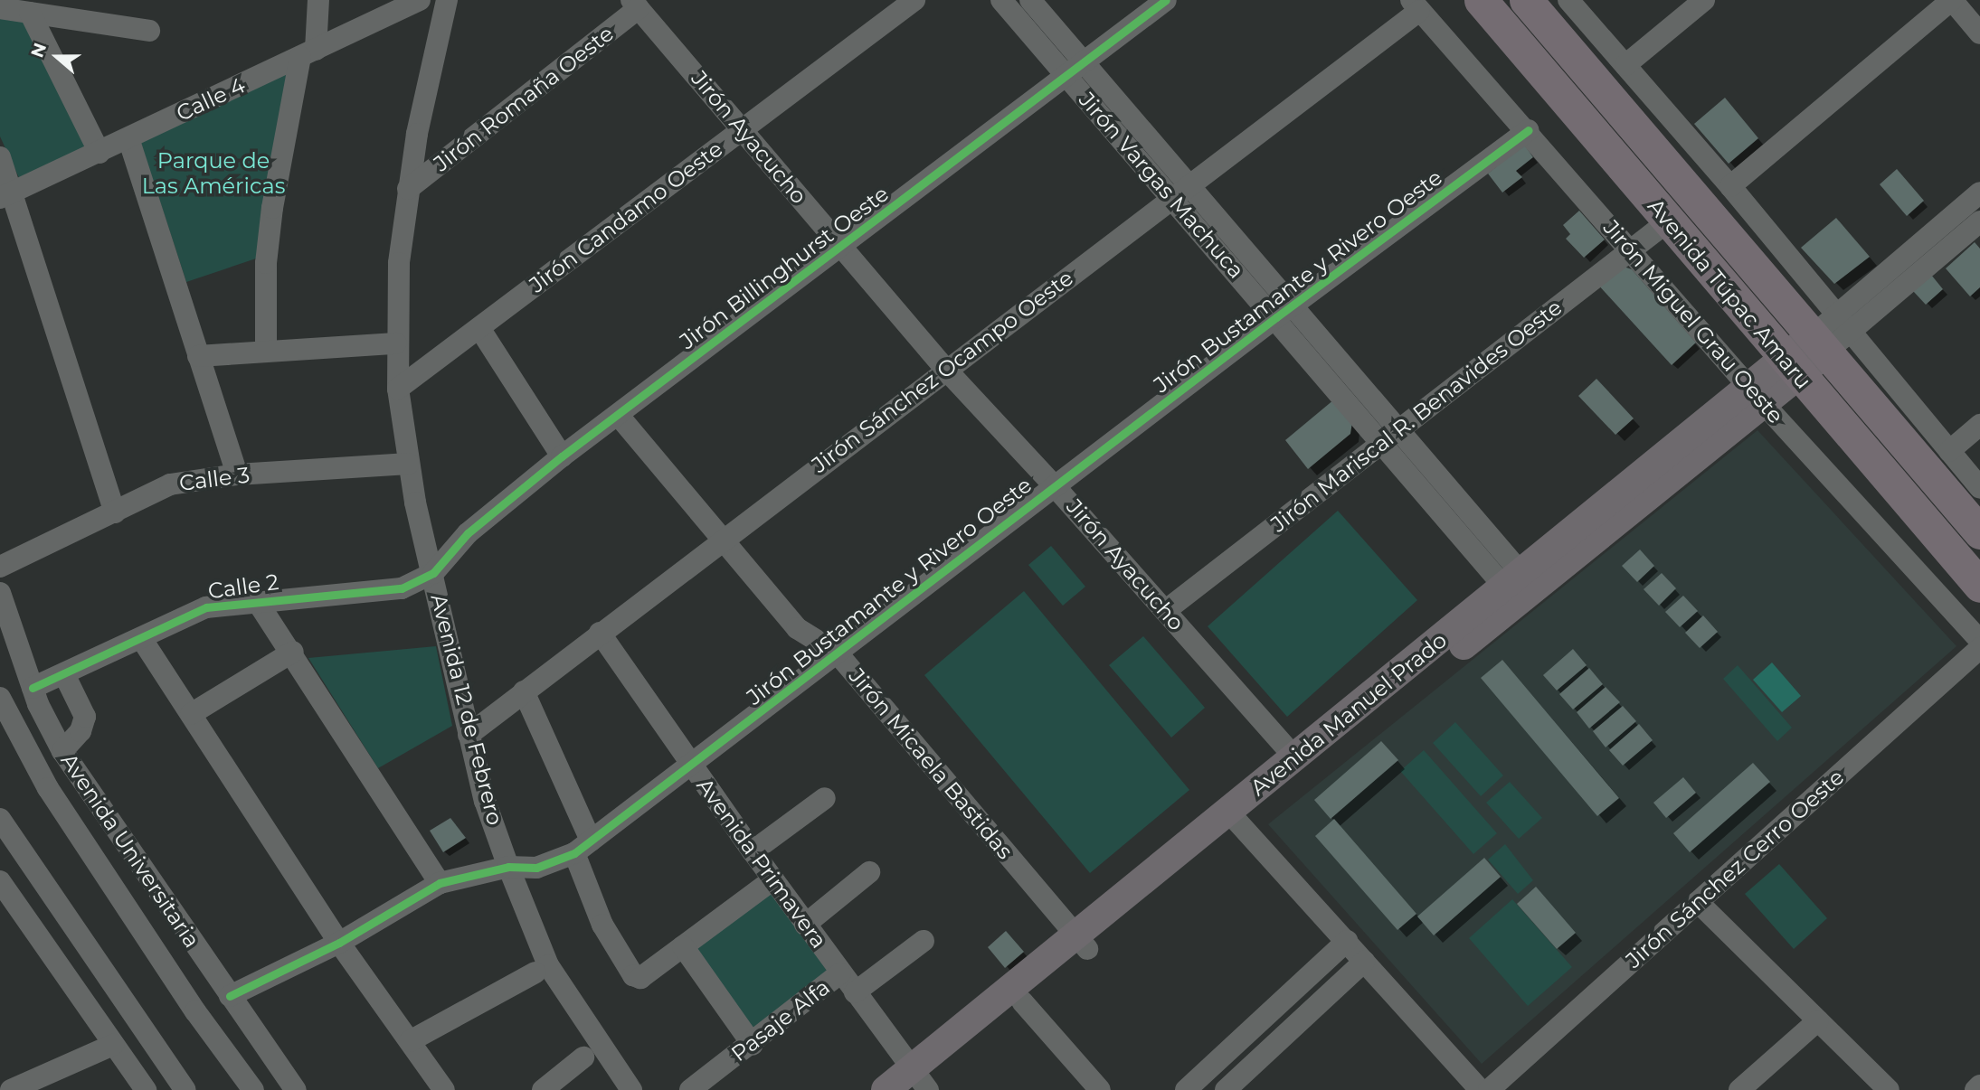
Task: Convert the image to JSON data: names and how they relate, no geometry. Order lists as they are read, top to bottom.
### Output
{
  "streets": {
    "highway": ["Avenida Túpac Amaru"],
    "main road": ["Avenida Manuel Prado"],
    "street": [
      "Jirón Romaña Oeste",
      "Calle 4",
      "Jirón Ayacucho",
      "Jirón Vargas Machuca",
      "Jirón Candamo Oeste",
      "Jirón Billinghurst Oeste",
      "Jirón Bustamante y Rivero Oeste",
      "Jirón Miguel Grau Oeste",
      "Jirón Sánchez Ocampo Oeste",
      "Jirón Mariscal R. Benavides Oeste",
      "Calle 3",
      "Calle 2",
      "Avenida 12 de Febrero",
      "Jirón Micaela Bastidas",
      "Avenida Universitaria",
      "Avenida Primavera",
      "Jirón Sánchez Cerro Oeste",
      "Pasaje Alfa"
    ]
  },
  "crossings": [
    ["Jirón Romaña Oeste", "Jirón Ayacucho"],
    ["Jirón Romaña Oeste", "Avenida 12 de Febrero"],
    ["Jirón Ayacucho", "Jirón Candamo Oeste"],
    ["Jirón Ayacucho", "Jirón Billinghurst Oeste"],
    ["Jirón Ayacucho", "Jirón Bustamante y Rivero Oeste"],
    ["Jirón Ayacucho", "Jirón Sánchez Ocampo Oeste"],
    ["Jirón Ayacucho", "Jirón Mariscal R. Benavides Oeste"],
    ["Jirón Ayacucho", "Avenida Manuel Prado"],
    ["Jirón Vargas Machuca", "Jirón Billinghurst Oeste"],
    ["Jirón Vargas Machuca", "Jirón Bustamante y Rivero Oeste"],
    ["Jirón Vargas Machuca", "Jirón Sánchez Ocampo Oeste"],
    ["Jirón Vargas Machuca", "Jirón Mariscal R. Benavides Oeste"],
    ["Jirón Vargas Machuca", "Avenida Manuel Prado"],
    ["Jirón Candamo Oeste", "Avenida 12 de Febrero"],
    ["Jirón Billinghurst Oeste", "Calle 2"],
    ["Jirón Billinghurst Oeste", "Avenida 12 de Febrero"],
    ["Jirón Billinghurst Oeste", "Jirón Micaela Bastidas"],
    ["Jirón Bustamante y Rivero Oeste", "Jirón Miguel Grau Oeste"],
    ["Jirón Bustamante y Rivero Oeste", "Avenida 12 de Febrero"],
    ["Jirón Bustamante y Rivero Oeste", "Jirón Micaela Bastidas"],
    ["Jirón Bustamante y Rivero Oeste", "Avenida Universitaria"],
    ["Jirón Bustamante y Rivero Oeste", "Avenida Primavera"],
    ["Avenida Túpac Amaru", "Jirón Mariscal R. Benavides Oeste"],
    ["Avenida Túpac Amaru", "Avenida Manuel Prado"],
    ["Jirón Miguel Grau Oeste", "Jirón Sánchez Ocampo Oeste"],
    ["Jirón Miguel Grau Oeste", "Jirón Mariscal R. Benavides Oeste"],
    ["Jirón Miguel Grau Oeste", "Avenida Manuel Prado"],
    ["Jirón Sánchez Ocampo Oeste", "Avenida 12 de Febrero"],
    ["Jirón Sánchez Ocampo Oeste", "Jirón Micaela Bastidas"],
    ["Jirón Sánchez Ocampo Oeste", "Avenida Primavera"],
    ["Calle 3", "Avenida 12 de Febrero"],
    ["Calle 2", "Avenida 12 de Febrero"],
    ["Calle 2", "Avenida Universitaria"],
    ["Avenida Manuel Prado", "Jirón Micaela Bastidas"],
    ["Avenida Manuel Prado", "Avenida Primavera"],
    ["Avenida Primavera", "Pasaje Alfa"]
  ],
  "parks": ["Parque de Las Américas"],
  "north": "left"
}
